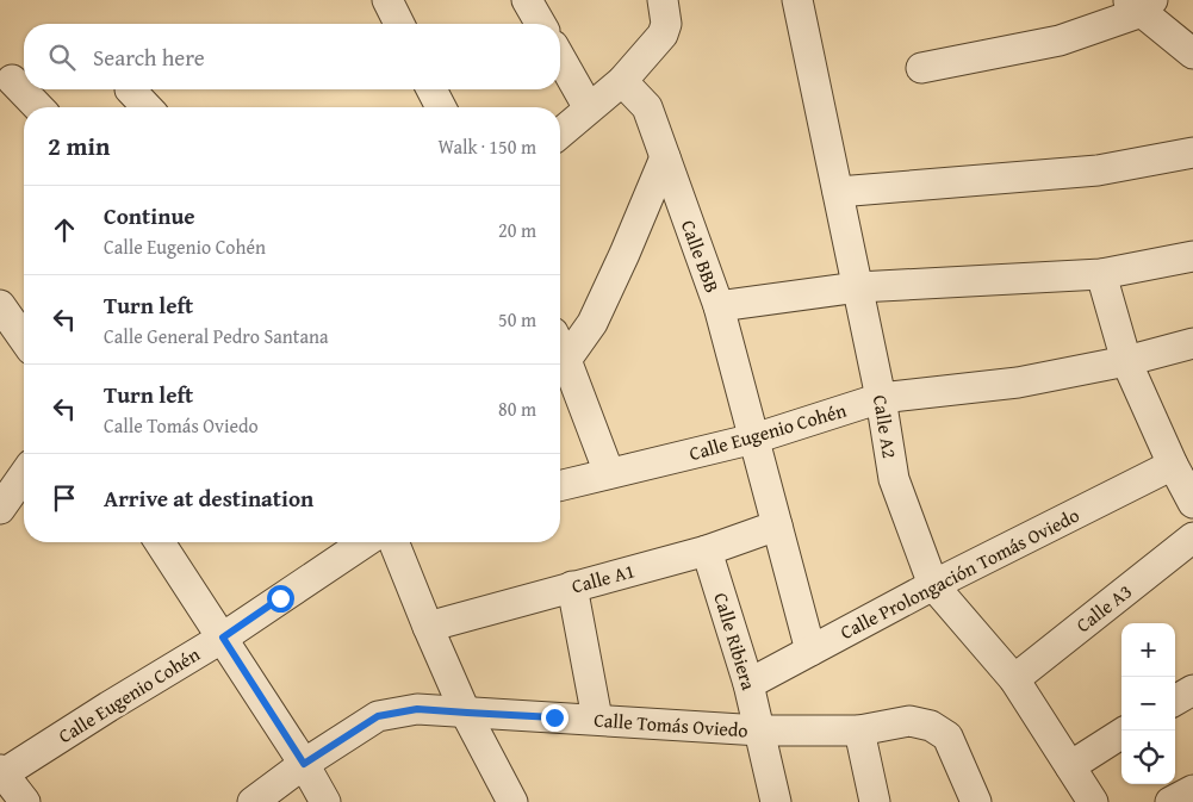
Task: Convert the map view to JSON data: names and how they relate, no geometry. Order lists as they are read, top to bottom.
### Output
{
  "streets": {
    "street": [
      "Calle BBB",
      "Calle A2",
      "Calle Eugenio Cohén",
      "Calle Prolongación Tomás Oviedo",
      "Calle A1",
      "Calle A3",
      "Calle Ribiera",
      "Calle Tomás Oviedo"
    ]
  },
  "crossings": [
    ["Calle BBB", "Calle Eugenio Cohén"],
    ["Calle BBB", "Calle Prolongación Tomás Oviedo"],
    ["Calle BBB", "Calle A1"],
    ["Calle A2", "Calle Eugenio Cohén"],
    ["Calle A2", "Calle Prolongación Tomás Oviedo"],
    ["Calle A2", "Calle A3"],
    ["Calle Prolongación Tomás Oviedo", "Calle Ribiera"],
    ["Calle A1", "Calle Ribiera"],
    ["Calle Ribiera", "Calle Tomás Oviedo"]
  ],
  "page": {
    "search": "Search here",
    "heading": ["2 min", "Walk · 150 m"],
    "list": [
      ["Continue", "Calle Eugenio Cohén", "20 m"],
      ["Turn left", "Calle General Pedro Santana", "50 m"],
      ["Turn left", "Calle Tomás Oviedo", "80 m"],
      "Arrive at destination"
    ],
    "map_buttons": ["+", "−"]
  }
}
